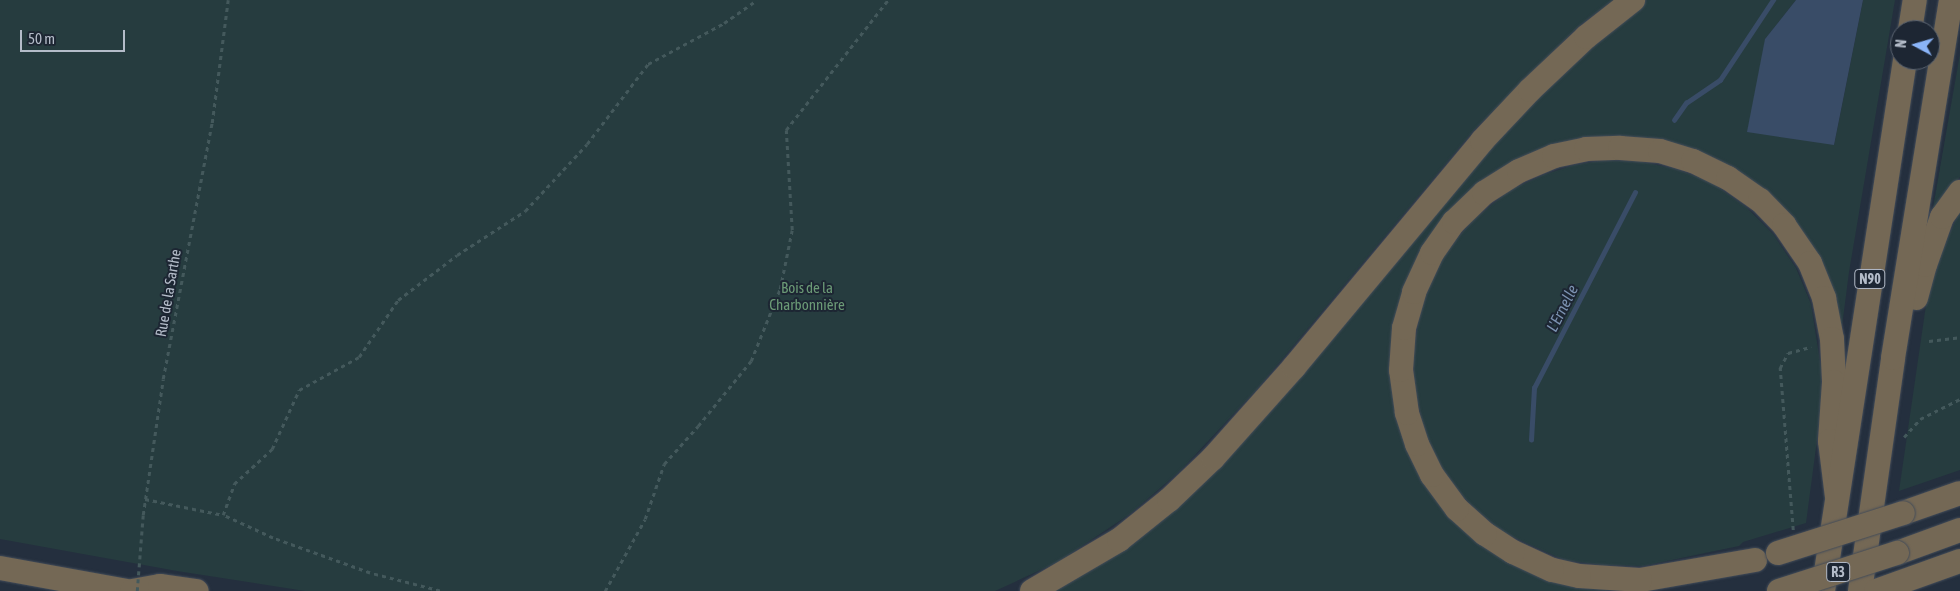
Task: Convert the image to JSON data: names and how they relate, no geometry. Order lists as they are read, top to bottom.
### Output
{
  "streets": {
    "highway": ["N90", "R3"],
    "path": ["Rue de la Sarthe"]
  },
  "water": ["L'Ernelle"],
  "parks": ["Bois de la Charbonnière"],
  "scale_bar": "50 m",
  "north": "left"
}
